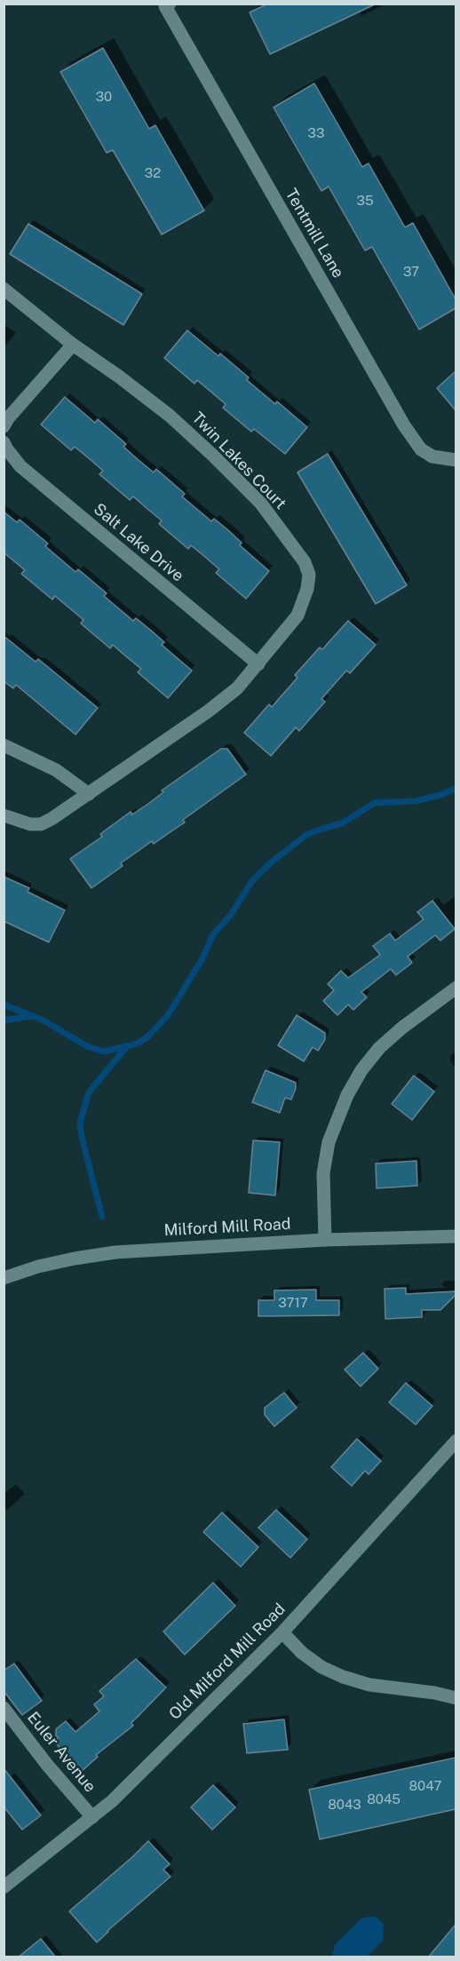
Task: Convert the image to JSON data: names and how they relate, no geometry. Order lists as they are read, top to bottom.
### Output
{
  "streets": {
    "street": [
      "Tentmill Lane",
      "Twin Lakes Court",
      "Salt Lake Drive",
      "Milford Mill Road",
      "Old Milford Mill Road",
      "Euler Avenue"
    ]
  },
  "crossings": [
    ["Twin Lakes Court", "Salt Lake Drive"],
    ["Old Milford Mill Road", "Euler Avenue"]
  ],
  "house_numbers": [
    "30",
    "33",
    "32",
    "35",
    "37",
    "3717",
    "8047",
    "8045",
    "8043"
  ]
}
